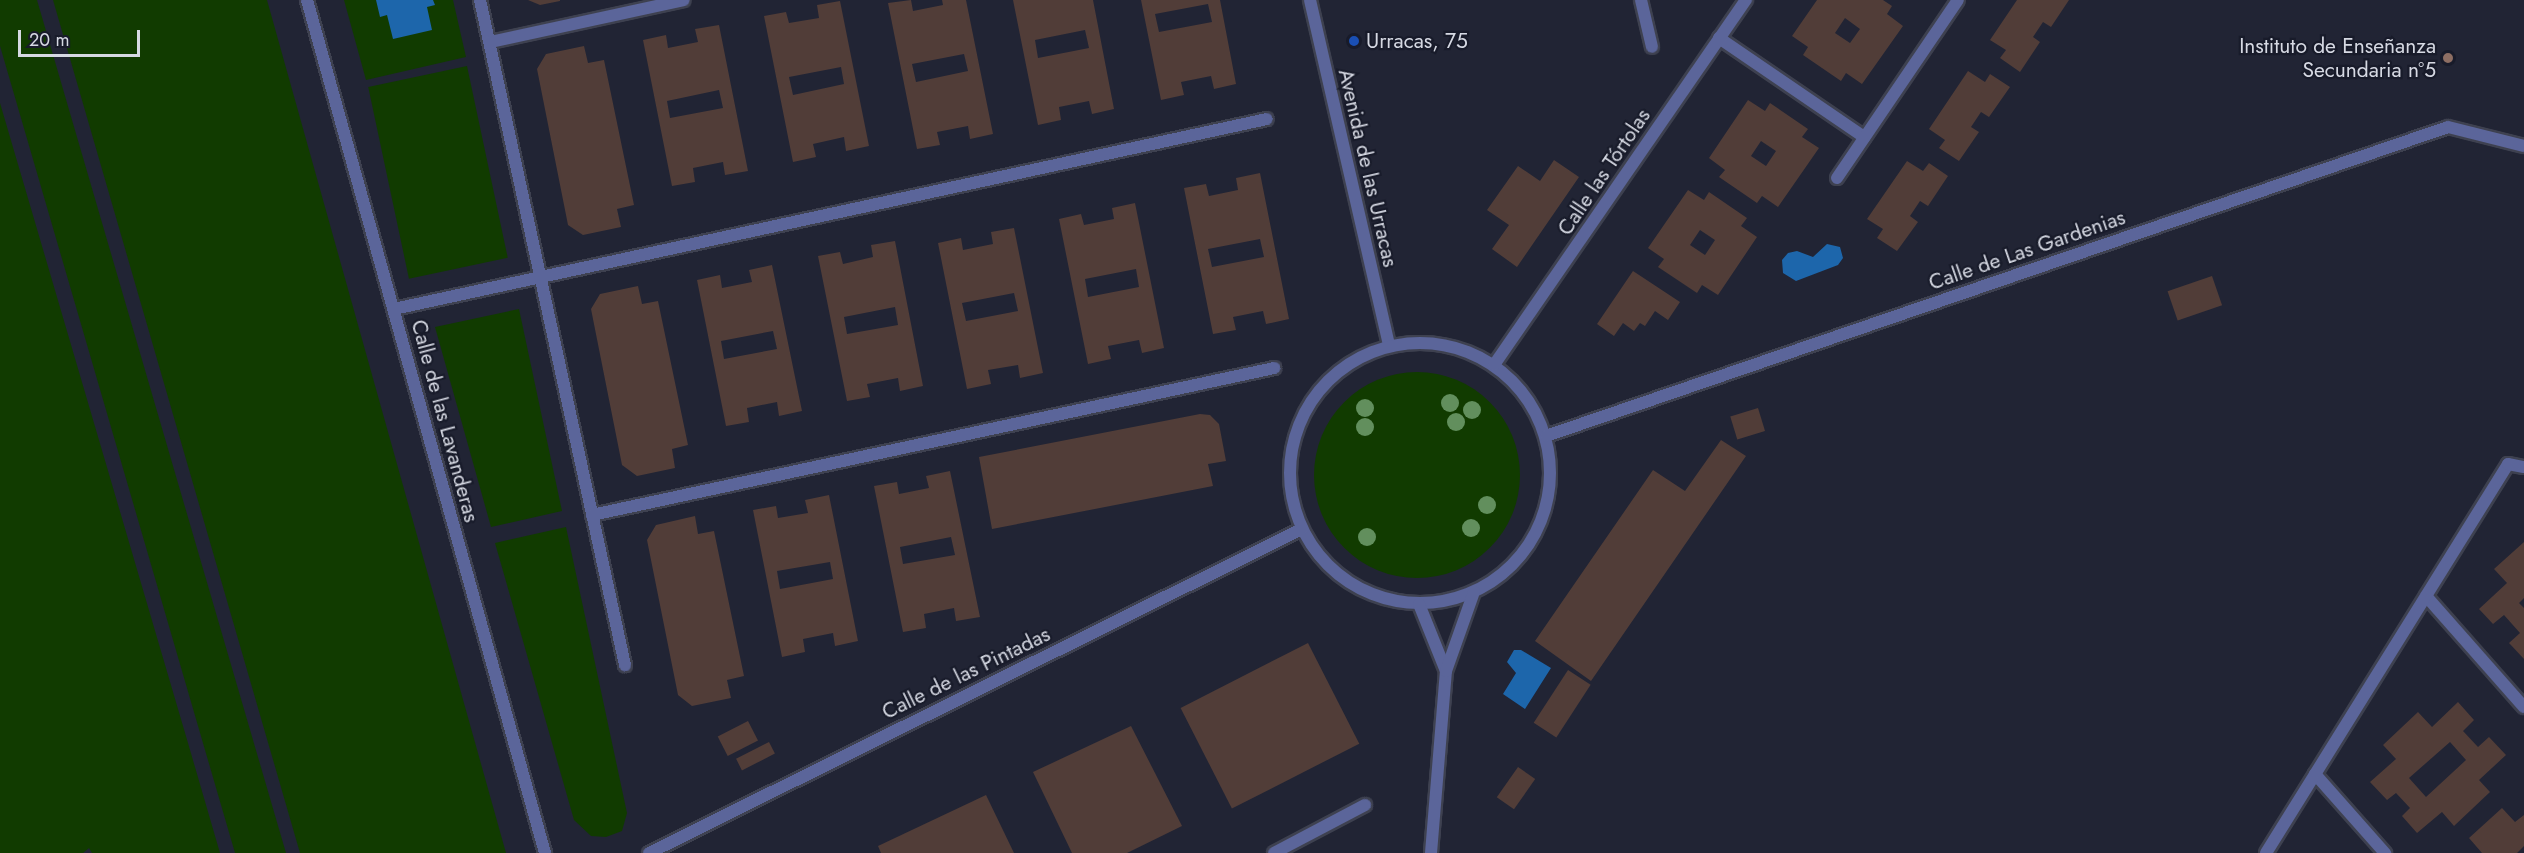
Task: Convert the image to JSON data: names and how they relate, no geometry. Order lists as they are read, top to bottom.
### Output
{
  "streets": {
    "street": [
      "Avenida de las Urracas",
      "Calle las Tórtolas",
      "Calle de Las Gardenias",
      "Calle de las Lavanderas",
      "Calle de las Pintadas"
    ]
  },
  "places": ["Urracas, 75", "Instituto de Enseñanza Secundaria nº5"],
  "scale_bar": "20 m"
}
